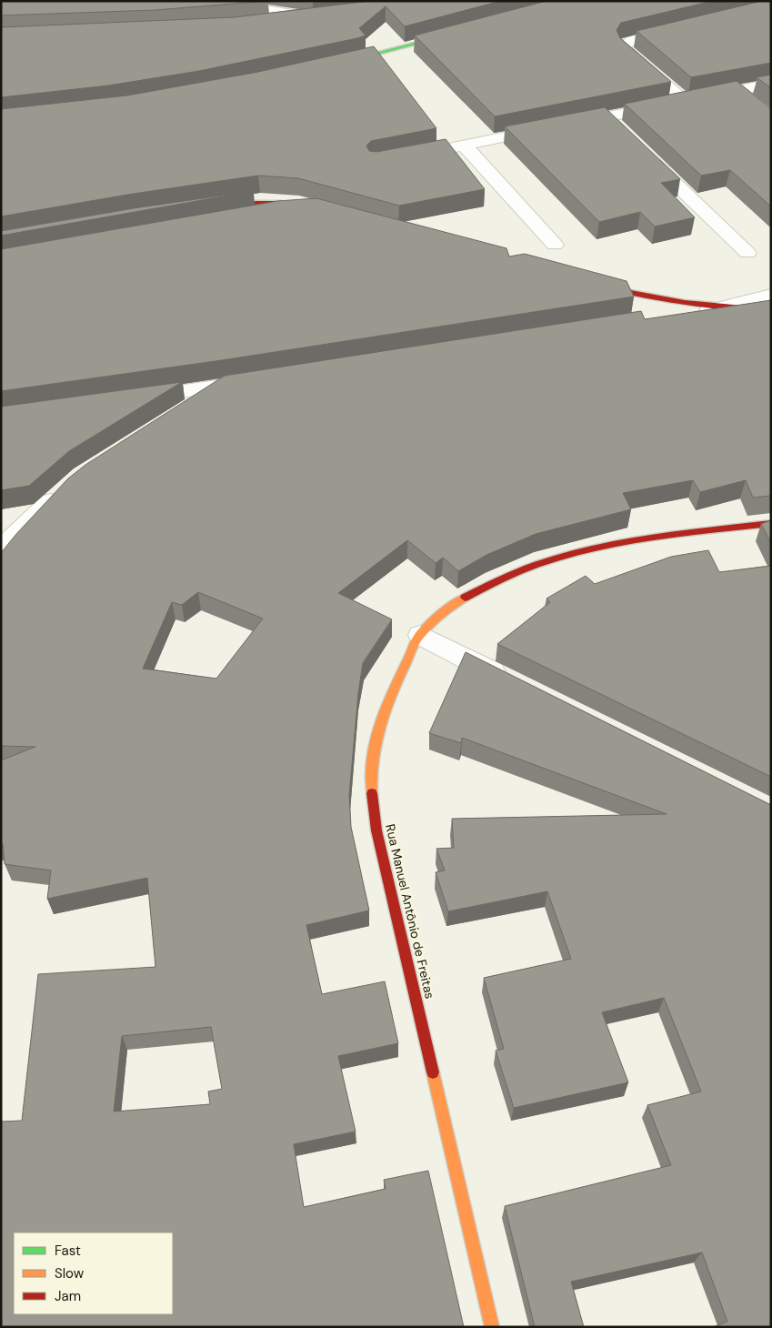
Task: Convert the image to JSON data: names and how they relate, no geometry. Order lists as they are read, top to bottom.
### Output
{
  "streets": {
    "street": ["Rua Manuel Antônio de Freitas"]
  },
  "legend": ["Fast", "Slow", "Jam"]
}
